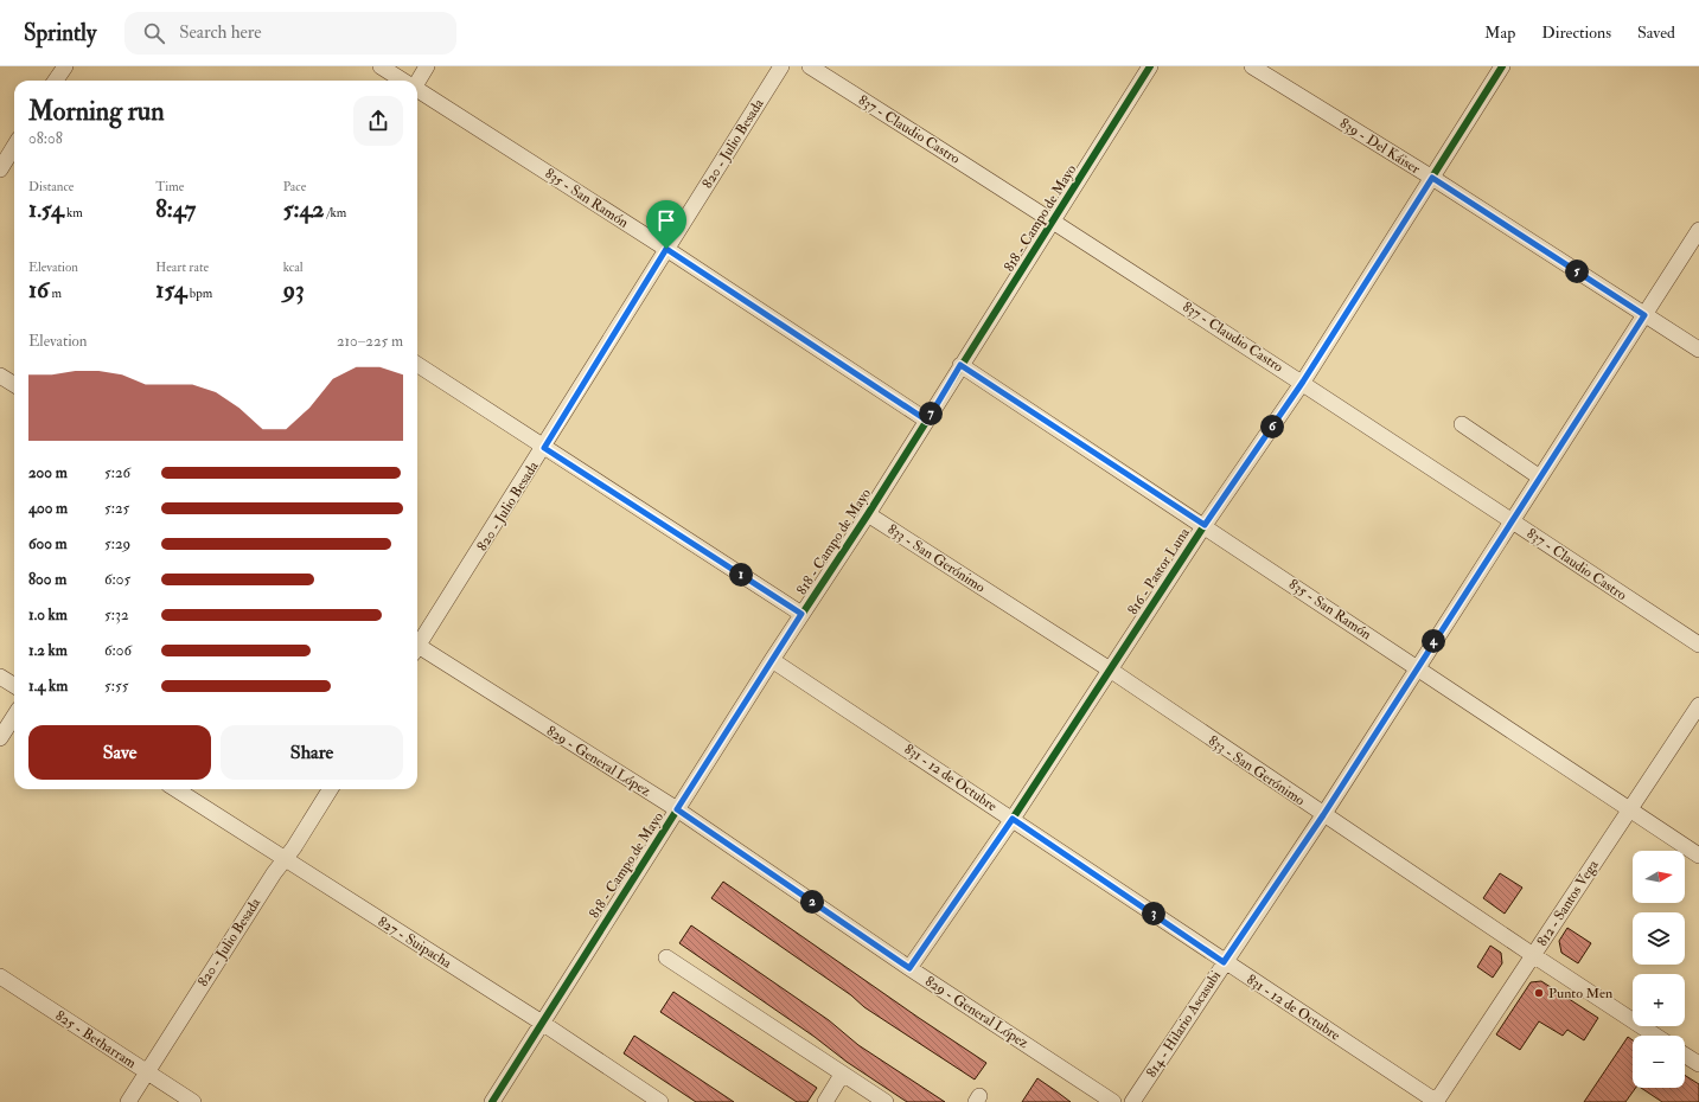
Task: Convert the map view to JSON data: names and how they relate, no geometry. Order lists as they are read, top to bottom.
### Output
{
  "streets": {
    "street": [
      "837 - Claudio Castro",
      "820 - Julio Besada",
      "839 - Del Káiser",
      "835 - San Ramón",
      "818 - Campo de Mayo",
      "833 - San Gerónimo",
      "816 - Pastor Luna",
      "829 - General López",
      "831 - 12 de Octubre",
      "812 - Santos Vega",
      "827 - Suipacha",
      "814 - Hilario Ascasubi",
      "825 - Betharram"
    ]
  },
  "crossings": [
    ["837 - Claudio Castro", "818 - Campo de Mayo"],
    ["837 - Claudio Castro", "816 - Pastor Luna"],
    ["837 - Claudio Castro", "814 - Hilario Ascasubi"],
    ["820 - Julio Besada", "835 - San Ramón"],
    ["820 - Julio Besada", "827 - Suipacha"],
    ["820 - Julio Besada", "825 - Betharram"],
    ["839 - Del Káiser", "816 - Pastor Luna"],
    ["839 - Del Káiser", "814 - Hilario Ascasubi"],
    ["835 - San Ramón", "818 - Campo de Mayo"],
    ["835 - San Ramón", "816 - Pastor Luna"],
    ["835 - San Ramón", "812 - Santos Vega"],
    ["835 - San Ramón", "814 - Hilario Ascasubi"],
    ["818 - Campo de Mayo", "833 - San Gerónimo"],
    ["818 - Campo de Mayo", "829 - General López"],
    ["818 - Campo de Mayo", "831 - 12 de Octubre"],
    ["818 - Campo de Mayo", "827 - Suipacha"],
    ["833 - San Gerónimo", "816 - Pastor Luna"],
    ["833 - San Gerónimo", "812 - Santos Vega"],
    ["833 - San Gerónimo", "814 - Hilario Ascasubi"],
    ["816 - Pastor Luna", "829 - General López"],
    ["816 - Pastor Luna", "831 - 12 de Octubre"],
    ["831 - 12 de Octubre", "812 - Santos Vega"],
    ["831 - 12 de Octubre", "814 - Hilario Ascasubi"]
  ],
  "places": ["Punto Men"],
  "north": "right",
  "page": {
    "header": "Sprintly",
    "search": "Search here",
    "nav": ["Map", "Directions", "Saved"],
    "heading": ["Morning run", "08:08"],
    "stats": [
      ["Distance", "1.54 km"],
      ["Time", "8:47"],
      ["Pace", "5:42 /km"],
      ["Elevation", "16 m"],
      ["Heart rate", "154 bpm"],
      ["kcal", "93"]
    ],
    "pins": [
      "5",
      "7",
      "6",
      "1",
      "4",
      "2",
      "3"
    ],
    "chart": ["Elevation", "210–225 m"],
    "list": [
      {
        "name": "200 m",
        "note": "5:26"
      },
      {
        "name": "400 m",
        "note": "5:25"
      },
      {
        "name": "600 m",
        "note": "5:29"
      },
      {
        "name": "800 m",
        "note": "6:05"
      },
      {
        "name": "1.0 km",
        "note": "5:32"
      },
      {
        "name": "1.2 km",
        "note": "6:06"
      },
      {
        "name": "1.4 km",
        "note": "5:55"
      }
    ],
    "buttons": ["Save", "Share"],
    "map_buttons": ["+", "−"]
  }
}
